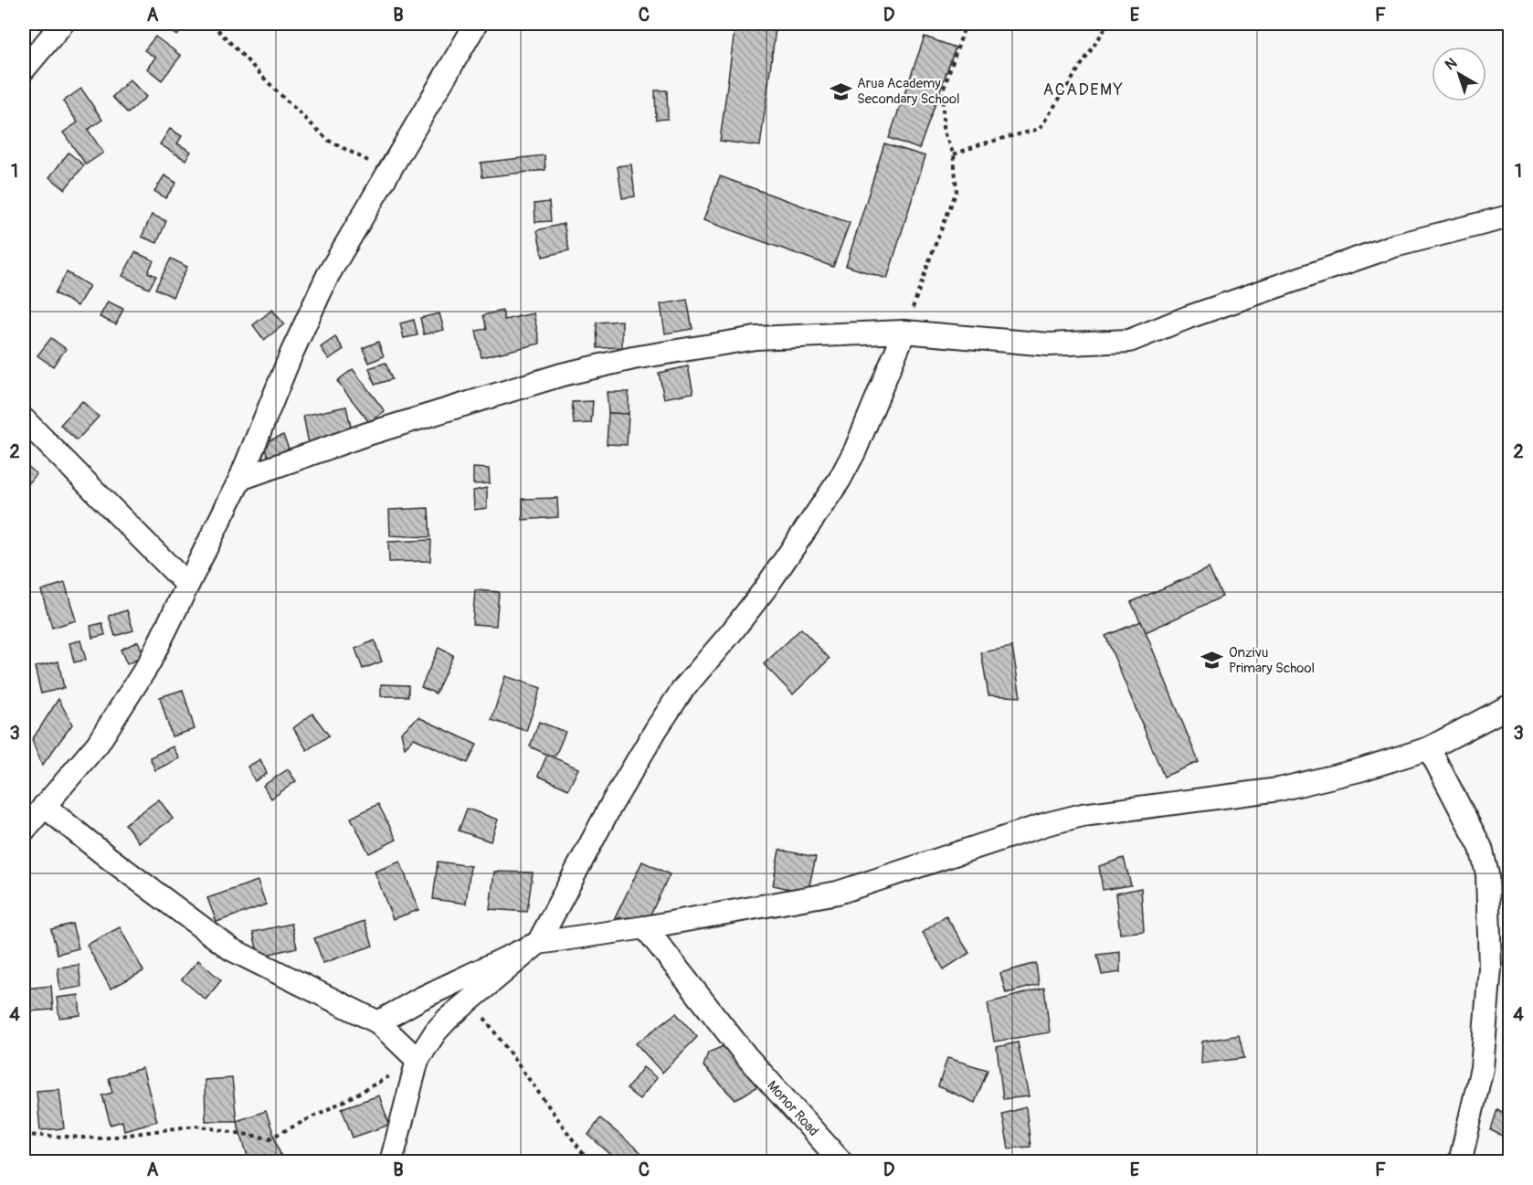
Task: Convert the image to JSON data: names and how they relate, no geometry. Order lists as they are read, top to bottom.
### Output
{
  "streets": {
    "street": ["Monor Road"]
  },
  "districts": ["ACADEMY"],
  "places": {
    "school or university": ["Arua Academy Secondary School", "Onzivu Primary School"]
  },
  "north": "top left",
  "grid": {
    "columns": [
      "A",
      "B",
      "C",
      "D",
      "E",
      "F"
    ],
    "rows": [
      "1",
      "2",
      "3",
      "4"
    ]
  }
}
